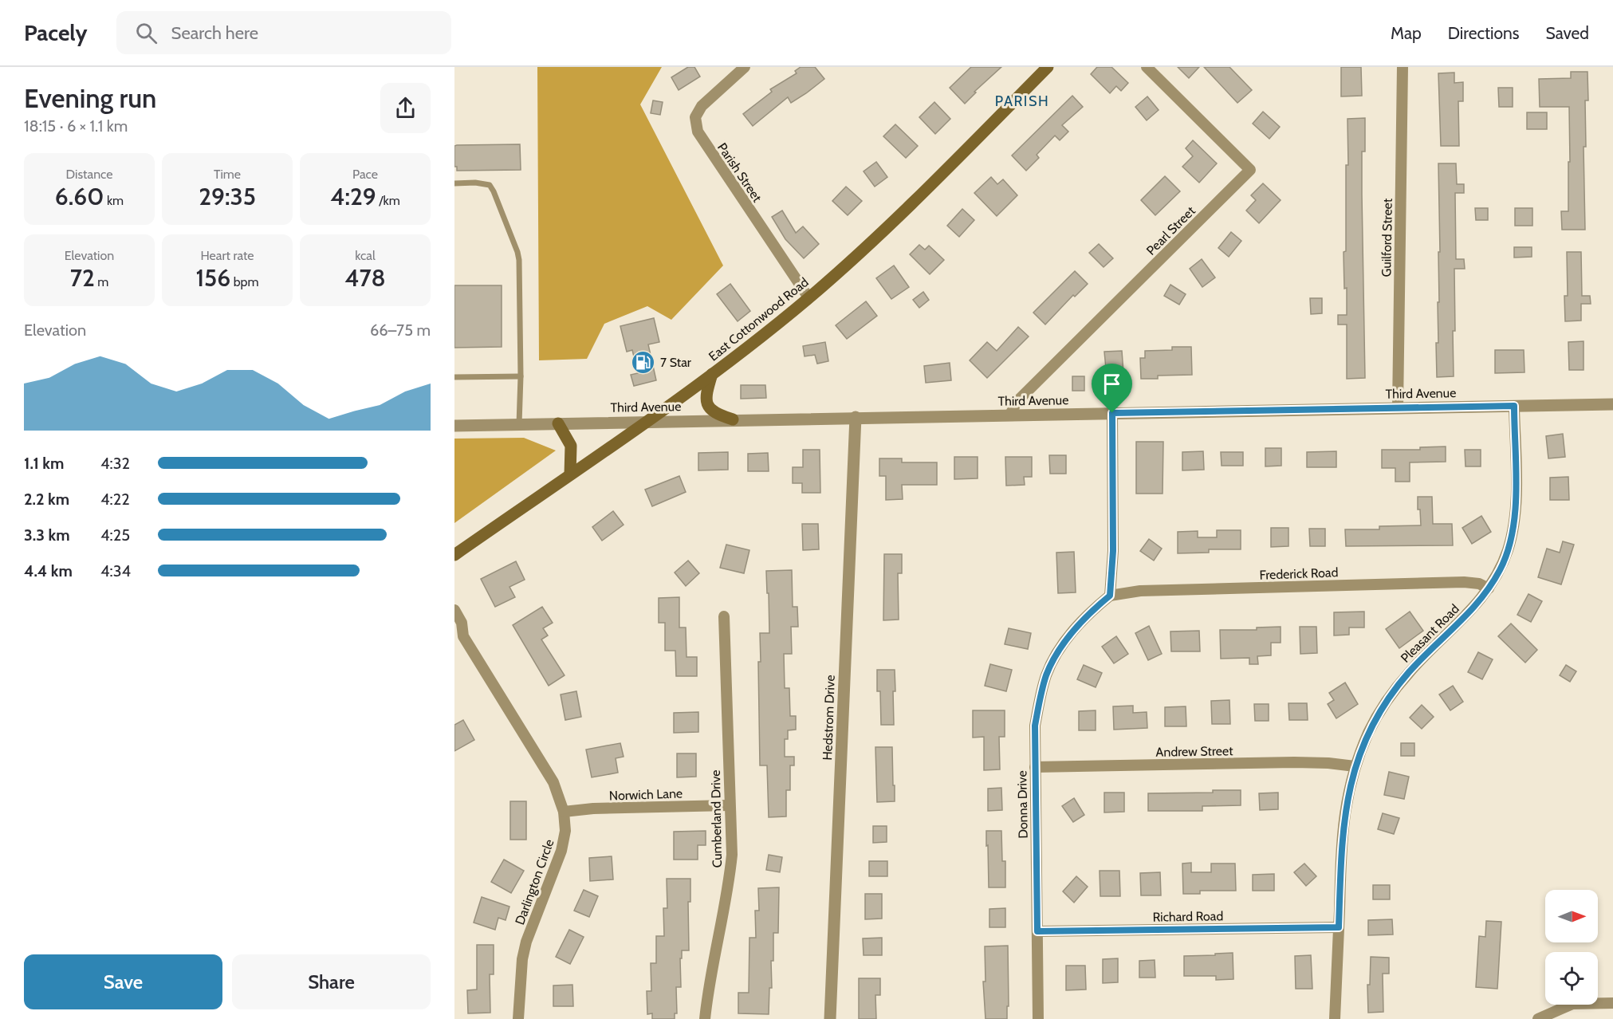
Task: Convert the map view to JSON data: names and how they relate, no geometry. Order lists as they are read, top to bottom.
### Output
{
  "streets": {
    "main road": ["East Cottonwood Road"],
    "street": [
      "Parish Street",
      "Pearl Street",
      "Guilford Street",
      "Third Avenue",
      "Frederick Road",
      "Pleasant Road",
      "Hedstrom Drive",
      "Andrew Street",
      "Norwich Lane",
      "Donna Drive",
      "Cumberland Drive",
      "Darlington Circle",
      "Richard Road"
    ]
  },
  "crossings": [
    ["Parish Street", "East Cottonwood Road"],
    ["Pearl Street", "Third Avenue"],
    ["Guilford Street", "Third Avenue"],
    ["East Cottonwood Road", "Third Avenue"],
    ["Third Avenue", "Pleasant Road"],
    ["Third Avenue", "Hedstrom Drive"],
    ["Frederick Road", "Pleasant Road"],
    ["Frederick Road", "Donna Drive"],
    ["Pleasant Road", "Andrew Street"],
    ["Pleasant Road", "Richard Road"],
    ["Andrew Street", "Donna Drive"],
    ["Norwich Lane", "Cumberland Drive"],
    ["Norwich Lane", "Darlington Circle"],
    ["Donna Drive", "Richard Road"]
  ],
  "districts": ["PARISH"],
  "places": {
    "fuel station": ["7 Star"]
  },
  "north": "right",
  "page": {
    "header": "Pacely",
    "search": "Search here",
    "nav": ["Map", "Directions", "Saved"],
    "heading": ["Evening run", "18:15 · 6 × 1.1 km"],
    "stats": [
      ["Distance", "6.60 km"],
      ["Time", "29:35"],
      ["Pace", "4:29 /km"],
      ["Elevation", "72 m"],
      ["Heart rate", "156 bpm"],
      ["kcal", "478"]
    ],
    "chart": ["Elevation", "66–75 m"],
    "list": [
      {
        "name": "1.1 km",
        "note": "4:32"
      },
      {
        "name": "2.2 km",
        "note": "4:22"
      },
      {
        "name": "3.3 km",
        "note": "4:25"
      },
      {
        "name": "4.4 km",
        "note": "4:34"
      }
    ],
    "buttons": ["Save", "Share"]
  }
}
